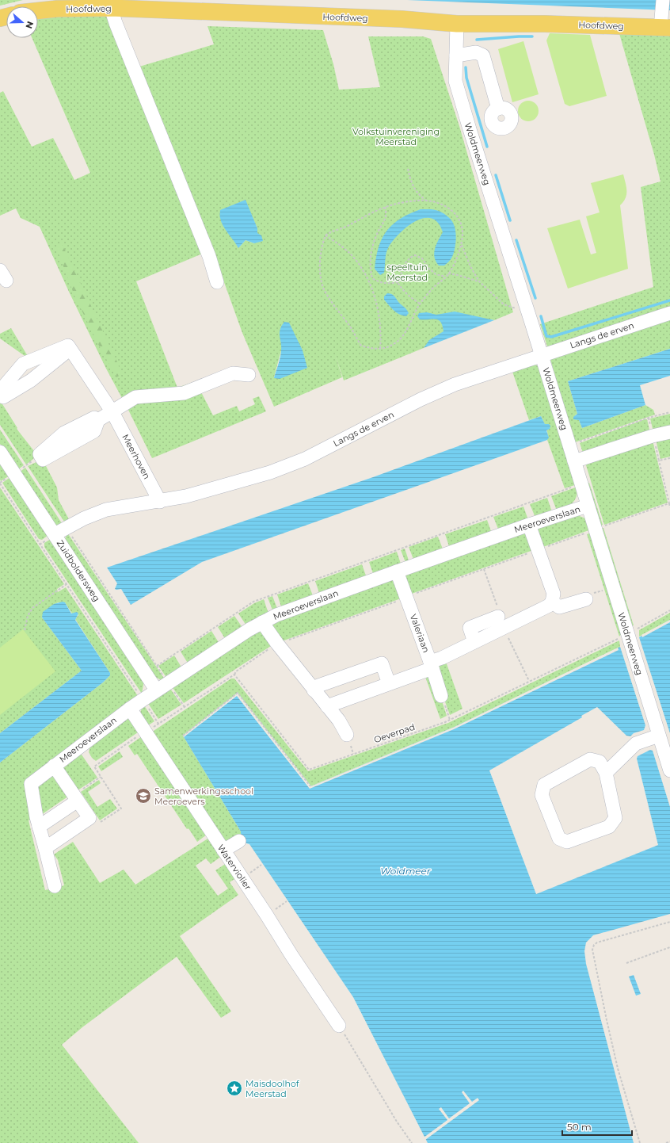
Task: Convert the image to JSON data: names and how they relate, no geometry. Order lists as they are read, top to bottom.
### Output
{
  "streets": {
    "main road": ["Hoofdweg"],
    "street": [
      "Woldmeerweg",
      "Langs de erven",
      "Meerhoven",
      "Meeroeverslaan",
      "Zuidboldersweg",
      "Valeriaan",
      "Waterviolier"
    ],
    "path": ["Oeverpad"]
  },
  "crossings": [
    ["Hoofdweg", "Woldmeerweg"],
    ["Woldmeerweg", "Langs de erven"],
    ["Woldmeerweg", "Meeroeverslaan"],
    ["Woldmeerweg", "Oeverpad"],
    ["Langs de erven", "Meerhoven"],
    ["Langs de erven", "Zuidboldersweg"],
    ["Meeroeverslaan", "Zuidboldersweg"],
    ["Meeroeverslaan", "Valeriaan"],
    ["Meeroeverslaan", "Oeverpad"],
    ["Meeroeverslaan", "Waterviolier"]
  ],
  "water": ["Woldmeer"],
  "parks": ["Volkstuinvereniging Meerstad", "speeltuin Meerstad"],
  "places": {
    "school or university": ["Samenwerkingsschool Meeroevers"],
    "place": ["Maisdoolhof Meerstad"]
  },
  "scale_bar": "50 m",
  "north": "right"
}
